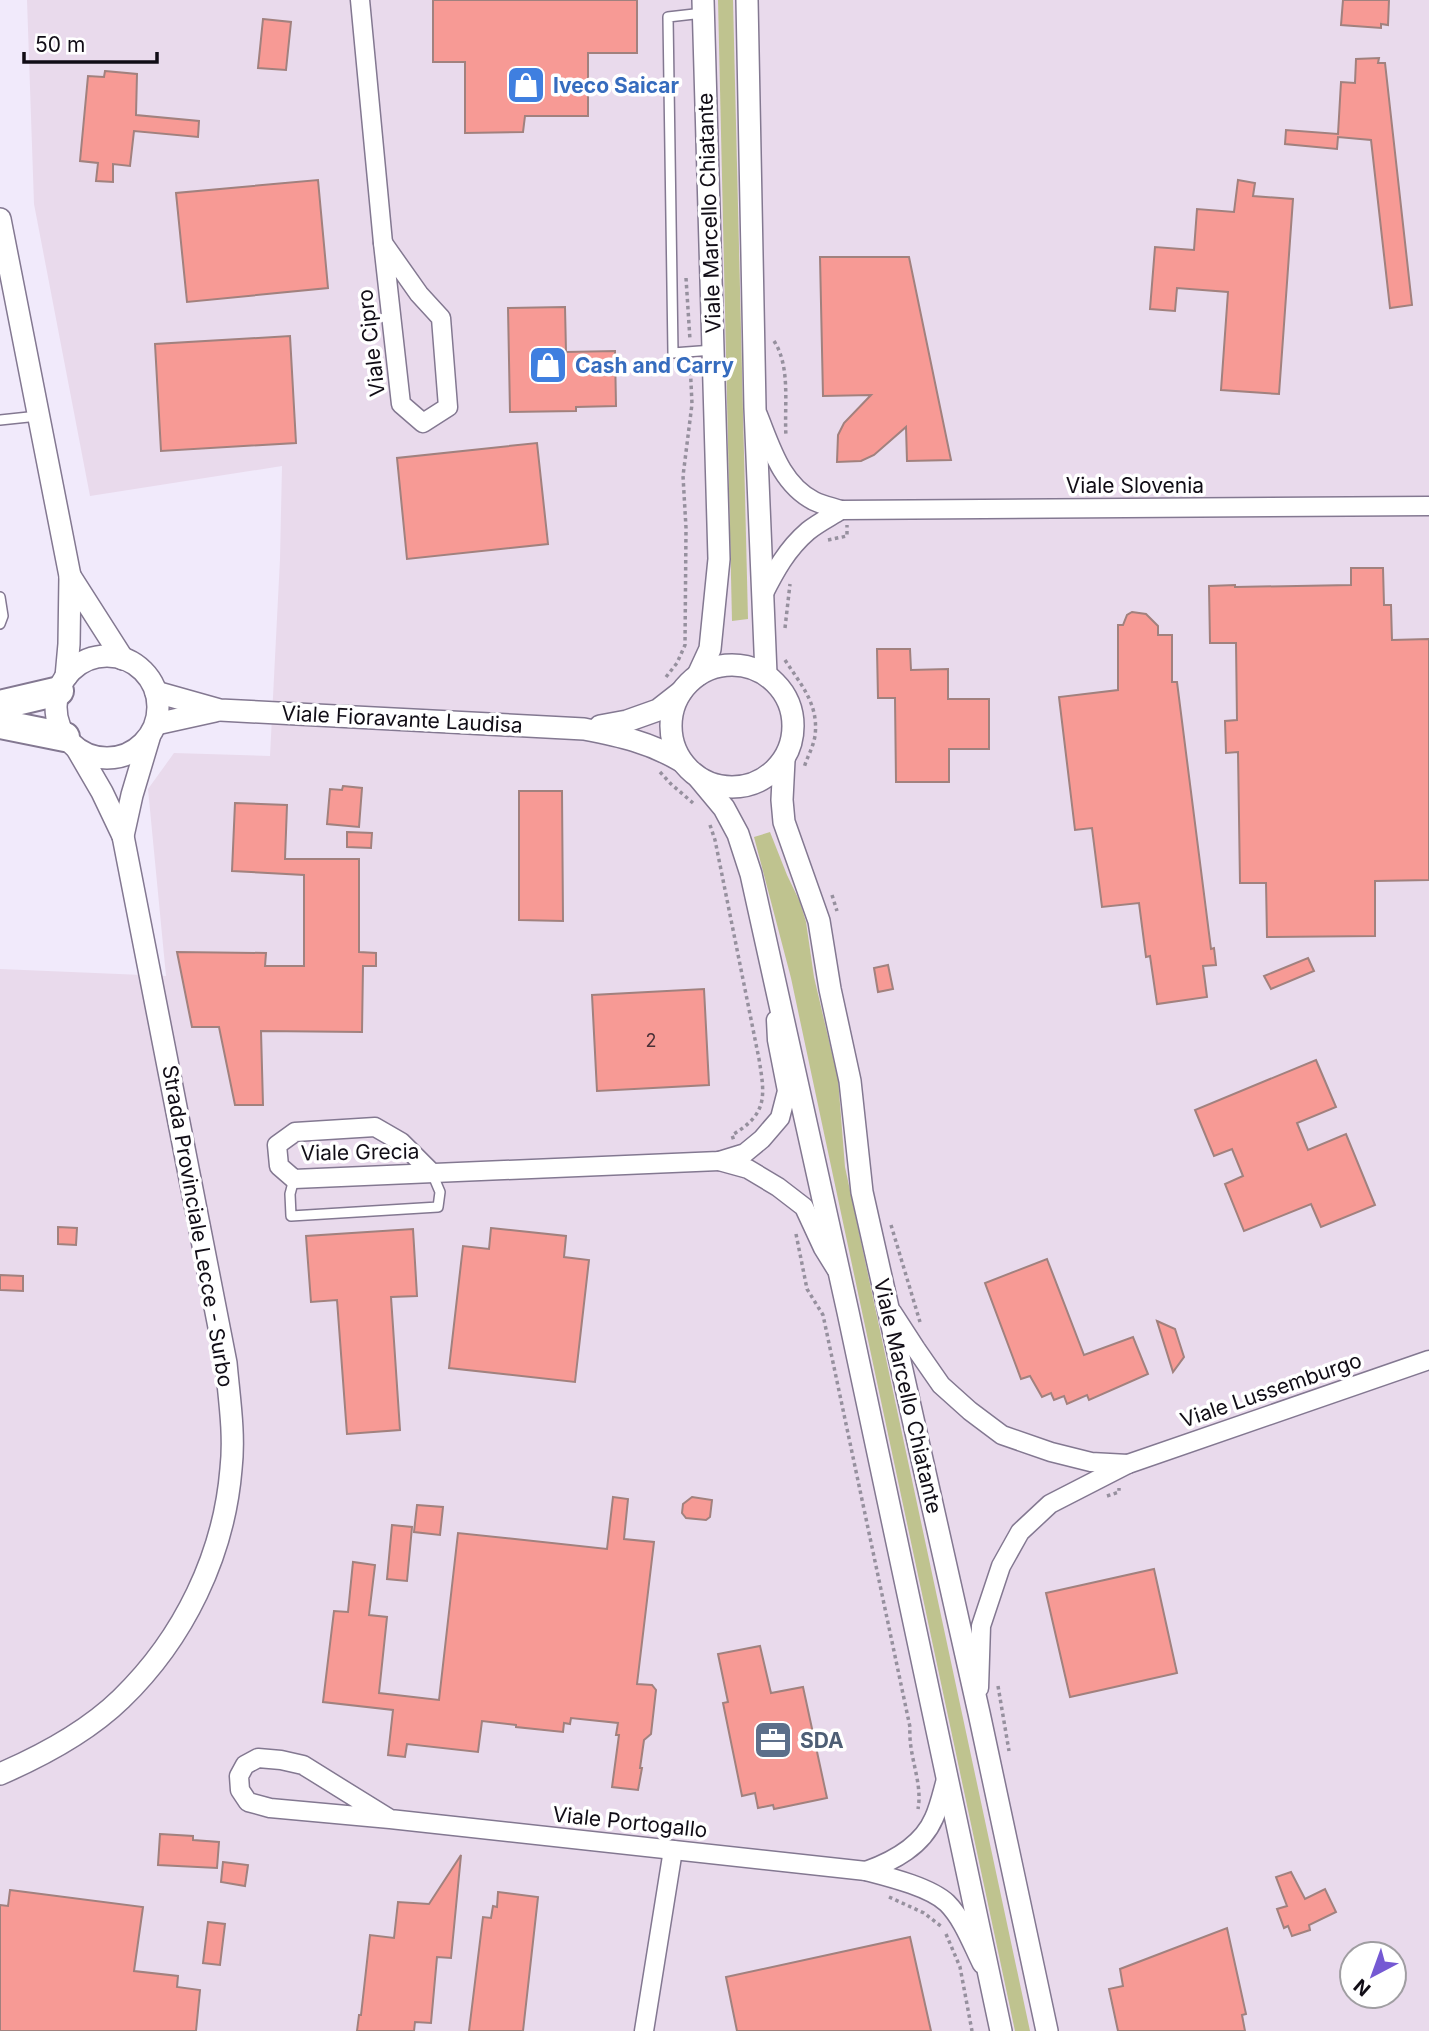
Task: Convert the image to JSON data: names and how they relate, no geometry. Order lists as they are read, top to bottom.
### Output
{
  "streets": {
    "street": [
      "Viale Marcello Chiatante",
      "Viale Cipro",
      "Viale Slovenia",
      "Viale Fioravante Laudisa",
      "Viale Grecia",
      "Strada Provinciale Lecce - Surbo",
      "Viale Lussemburgo",
      "Viale Portogallo"
    ]
  },
  "crossings": [
    ["Viale Marcello Chiatante", "Viale Slovenia"],
    ["Viale Marcello Chiatante", "Viale Fioravante Laudisa"],
    ["Viale Marcello Chiatante", "Viale Grecia"],
    ["Viale Marcello Chiatante", "Viale Lussemburgo"],
    ["Viale Marcello Chiatante", "Viale Portogallo"],
    ["Viale Fioravante Laudisa", "Strada Provinciale Lecce - Surbo"]
  ],
  "places": {
    "shop": ["Iveco Saicar", "Cash and Carry"],
    "office": ["SDA"]
  },
  "house_numbers": ["2"],
  "scale_bar": "50 m",
  "north": "bottom left"
}
